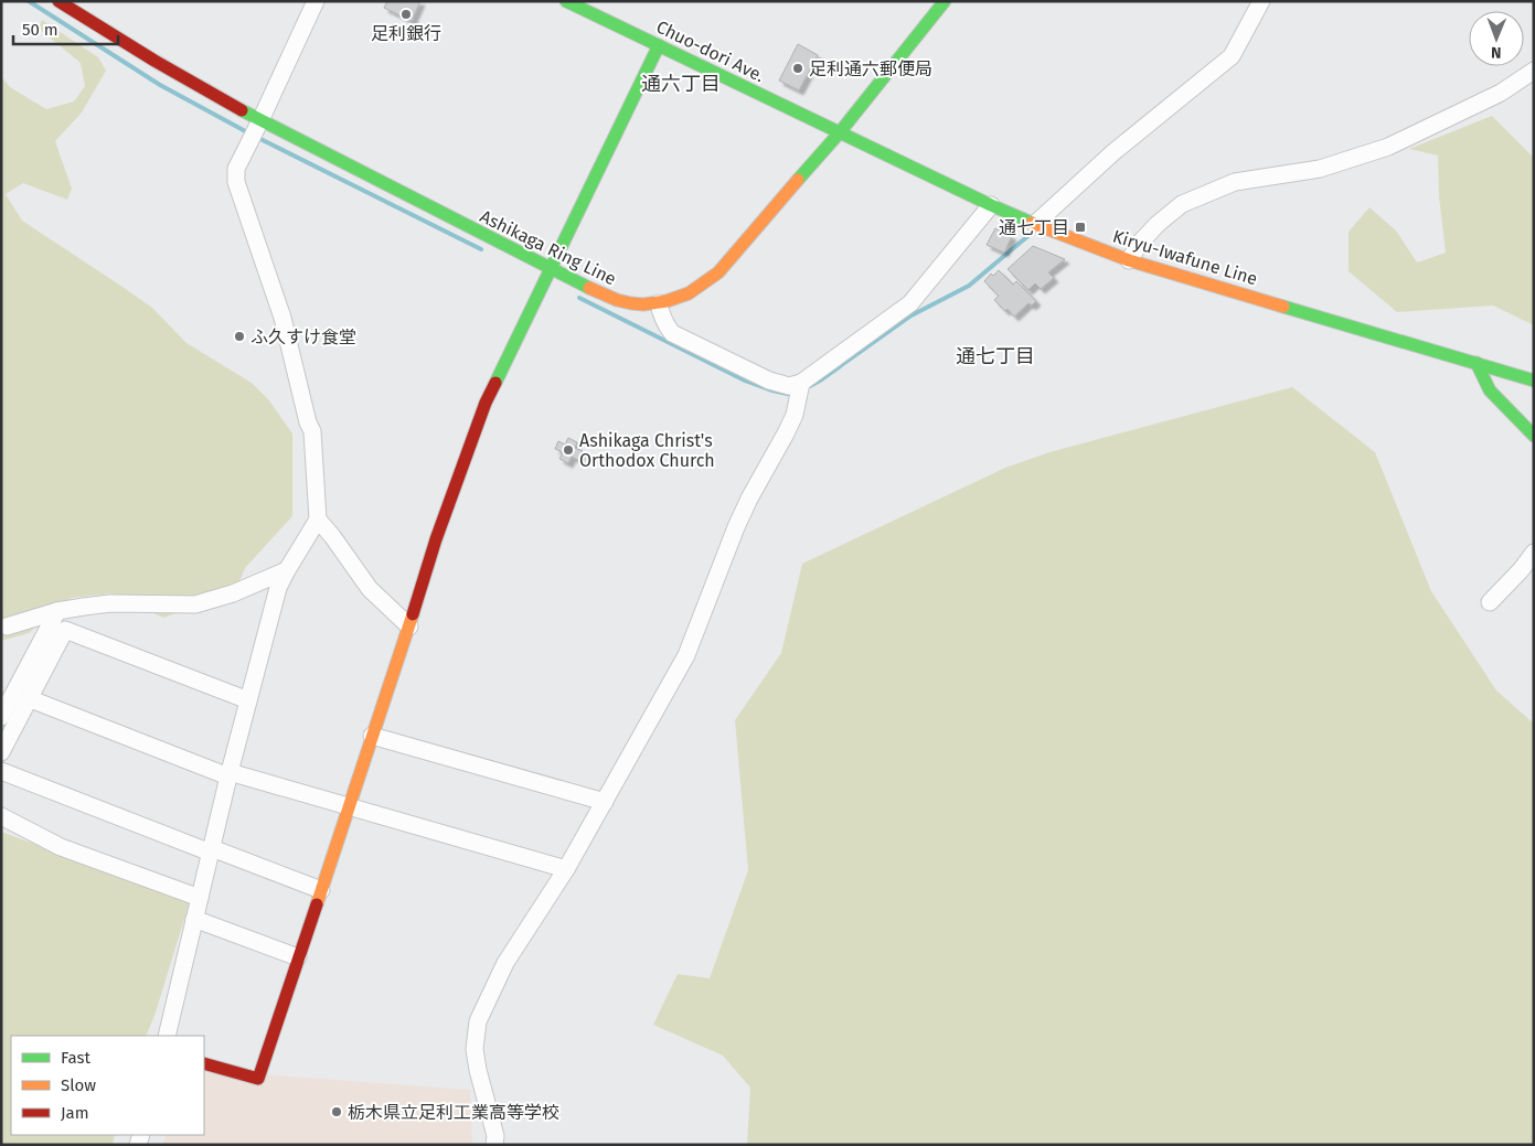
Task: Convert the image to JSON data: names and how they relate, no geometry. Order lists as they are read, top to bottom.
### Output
{
  "streets": {
    "main road": ["Chuo-dori Ave.", "Ashikaga Ring Line", "Kiryu-Iwafune Line"]
  },
  "crossings": [
    ["Chuo-dori Ave.", "Ashikaga Ring Line"],
    ["Chuo-dori Ave.", "Kiryu-Iwafune Line"],
    ["Ashikaga Ring Line", "Kiryu-Iwafune Line"]
  ],
  "districts": ["通六丁目", "通七丁目"],
  "places": {
    "other": [
      "足利銀行",
      "足利通六郵便局",
      "ふ久すけ食堂",
      "Ashikaga Christ's Orthodox Church",
      "栃木県立足利工業高等学校"
    ],
    "transit": ["通七丁目"]
  },
  "legend": ["Fast", "Slow", "Jam"],
  "scale_bar": "50 m",
  "north": "bottom"
}
